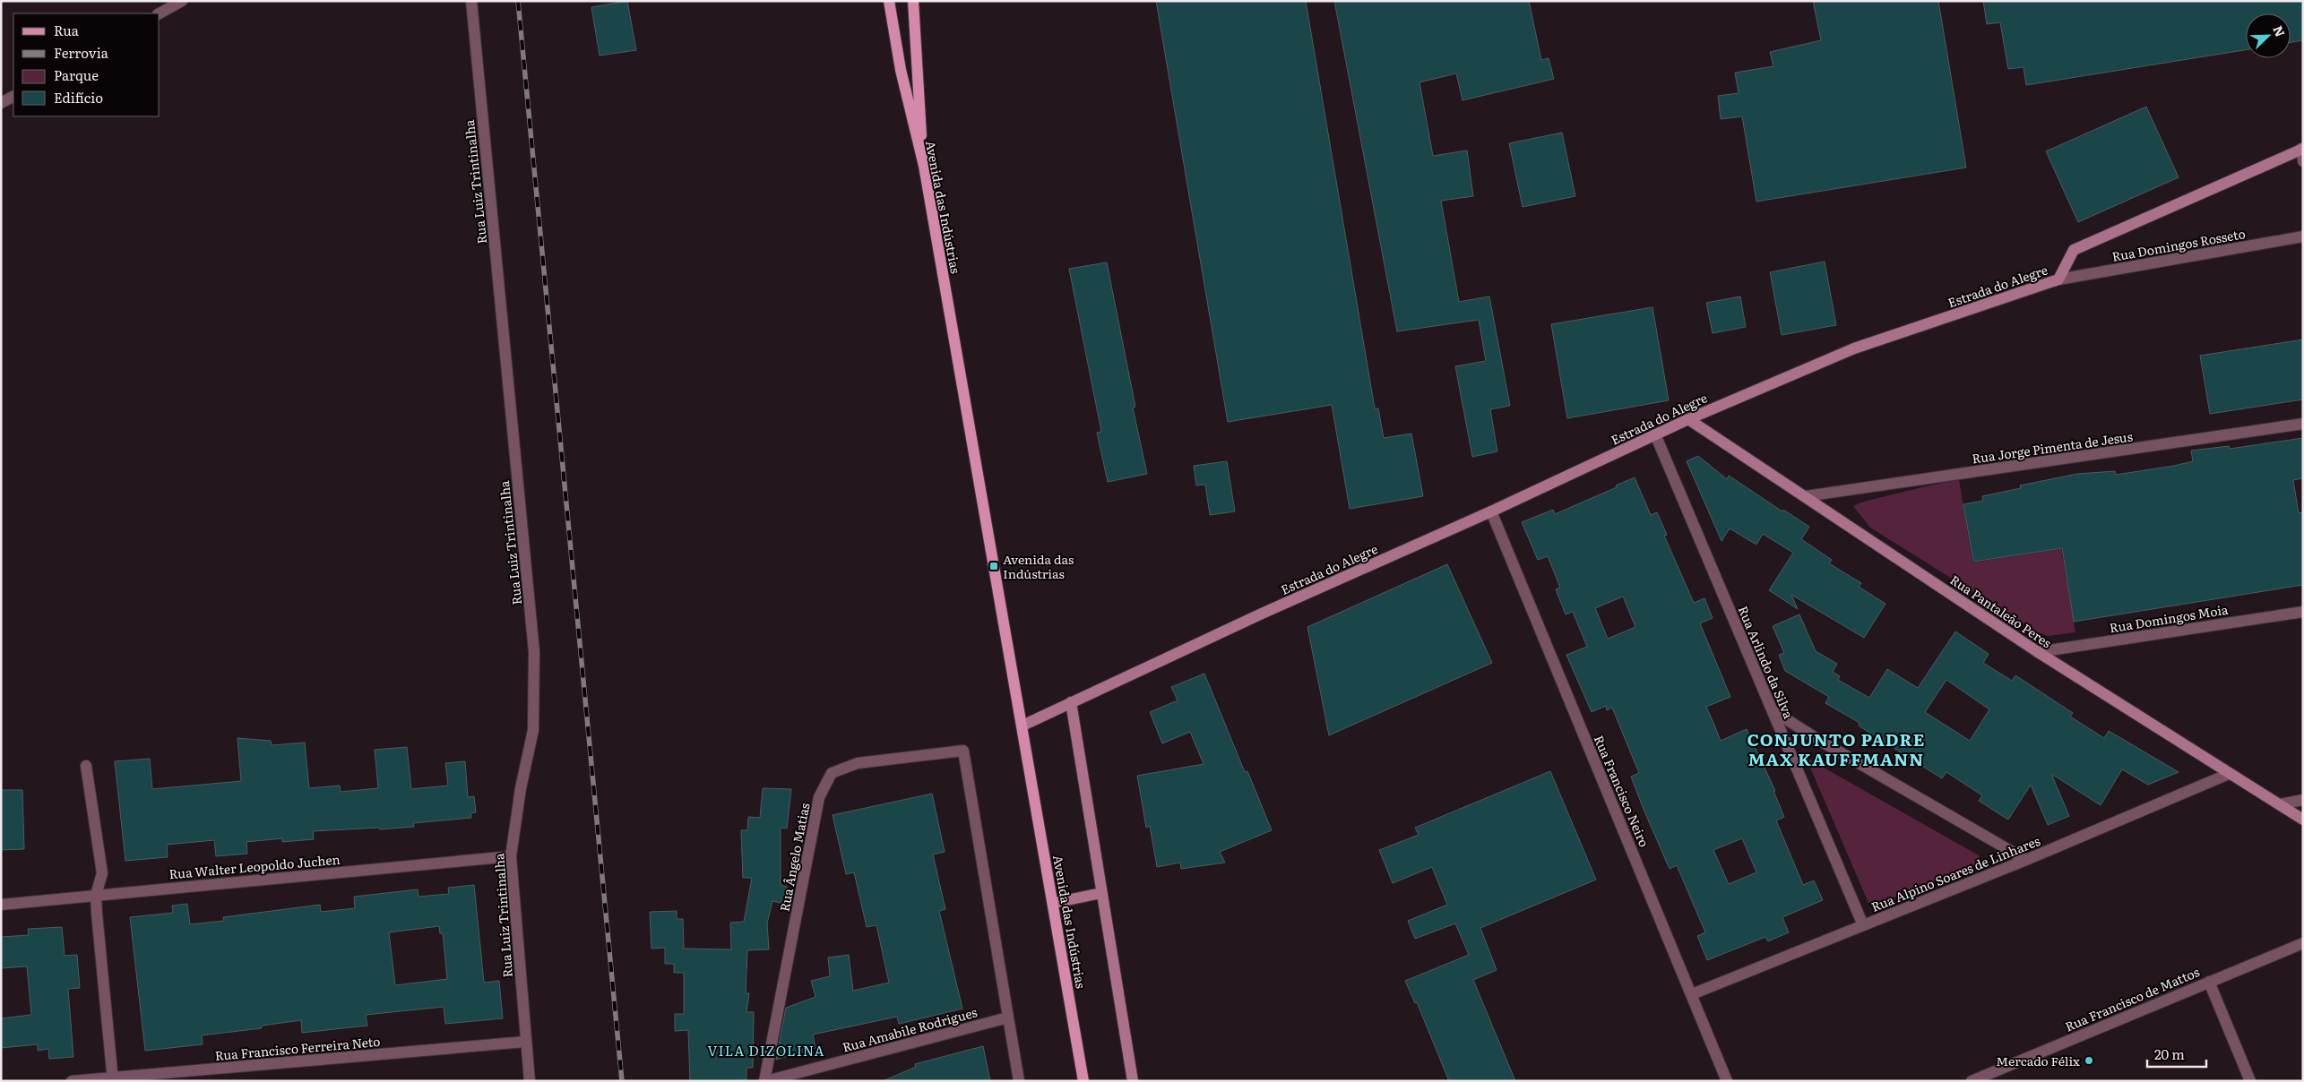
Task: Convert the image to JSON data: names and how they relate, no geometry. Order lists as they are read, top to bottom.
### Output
{
  "streets": {
    "main road": ["Avenida das Indústrias"],
    "street": [
      "Rua Luiz Trintinalha",
      "Rua Domingos Rosseto",
      "Estrada do Alegre",
      "Rua Jorge Pimenta de Jesus",
      "Rua Pantaleão Peres",
      "Rua Domingos Moia",
      "Rua Arlindo da Silva",
      "Rua Francisco Neiro",
      "Rua Ângelo Matias",
      "Rua Walter Leopoldo Juchen",
      "Rua Alpino Soares de Linhares",
      "Rua Francisco de Mattos",
      "Rua Amabile Rodrigues",
      "Rua Francisco Ferreira Neto"
    ]
  },
  "crossings": [
    ["Rua Luiz Trintinalha", "Rua Walter Leopoldo Juchen"],
    ["Rua Luiz Trintinalha", "Rua Francisco Ferreira Neto"],
    ["Avenida das Indústrias", "Estrada do Alegre"],
    ["Rua Domingos Rosseto", "Estrada do Alegre"],
    ["Estrada do Alegre", "Rua Pantaleão Peres"],
    ["Estrada do Alegre", "Rua Arlindo da Silva"],
    ["Estrada do Alegre", "Rua Francisco Neiro"],
    ["Rua Jorge Pimenta de Jesus", "Rua Pantaleão Peres"],
    ["Rua Pantaleão Peres", "Rua Domingos Moia"],
    ["Rua Pantaleão Peres", "Rua Alpino Soares de Linhares"],
    ["Rua Arlindo da Silva", "Rua Alpino Soares de Linhares"],
    ["Rua Francisco Neiro", "Rua Alpino Soares de Linhares"],
    ["Rua Ângelo Matias", "Rua Amabile Rodrigues"]
  ],
  "districts": ["CONJUNTO PADRE MAX KAUFFMANN", "VILA DIZOLINA"],
  "places": {
    "transit": ["Avenida das Indústrias"],
    "other": ["Mercado Félix"]
  },
  "legend": [
    "Rua",
    "Ferrovia",
    "Parque",
    "Edifício"
  ],
  "scale_bar": "20 m",
  "north": "top right"
}
